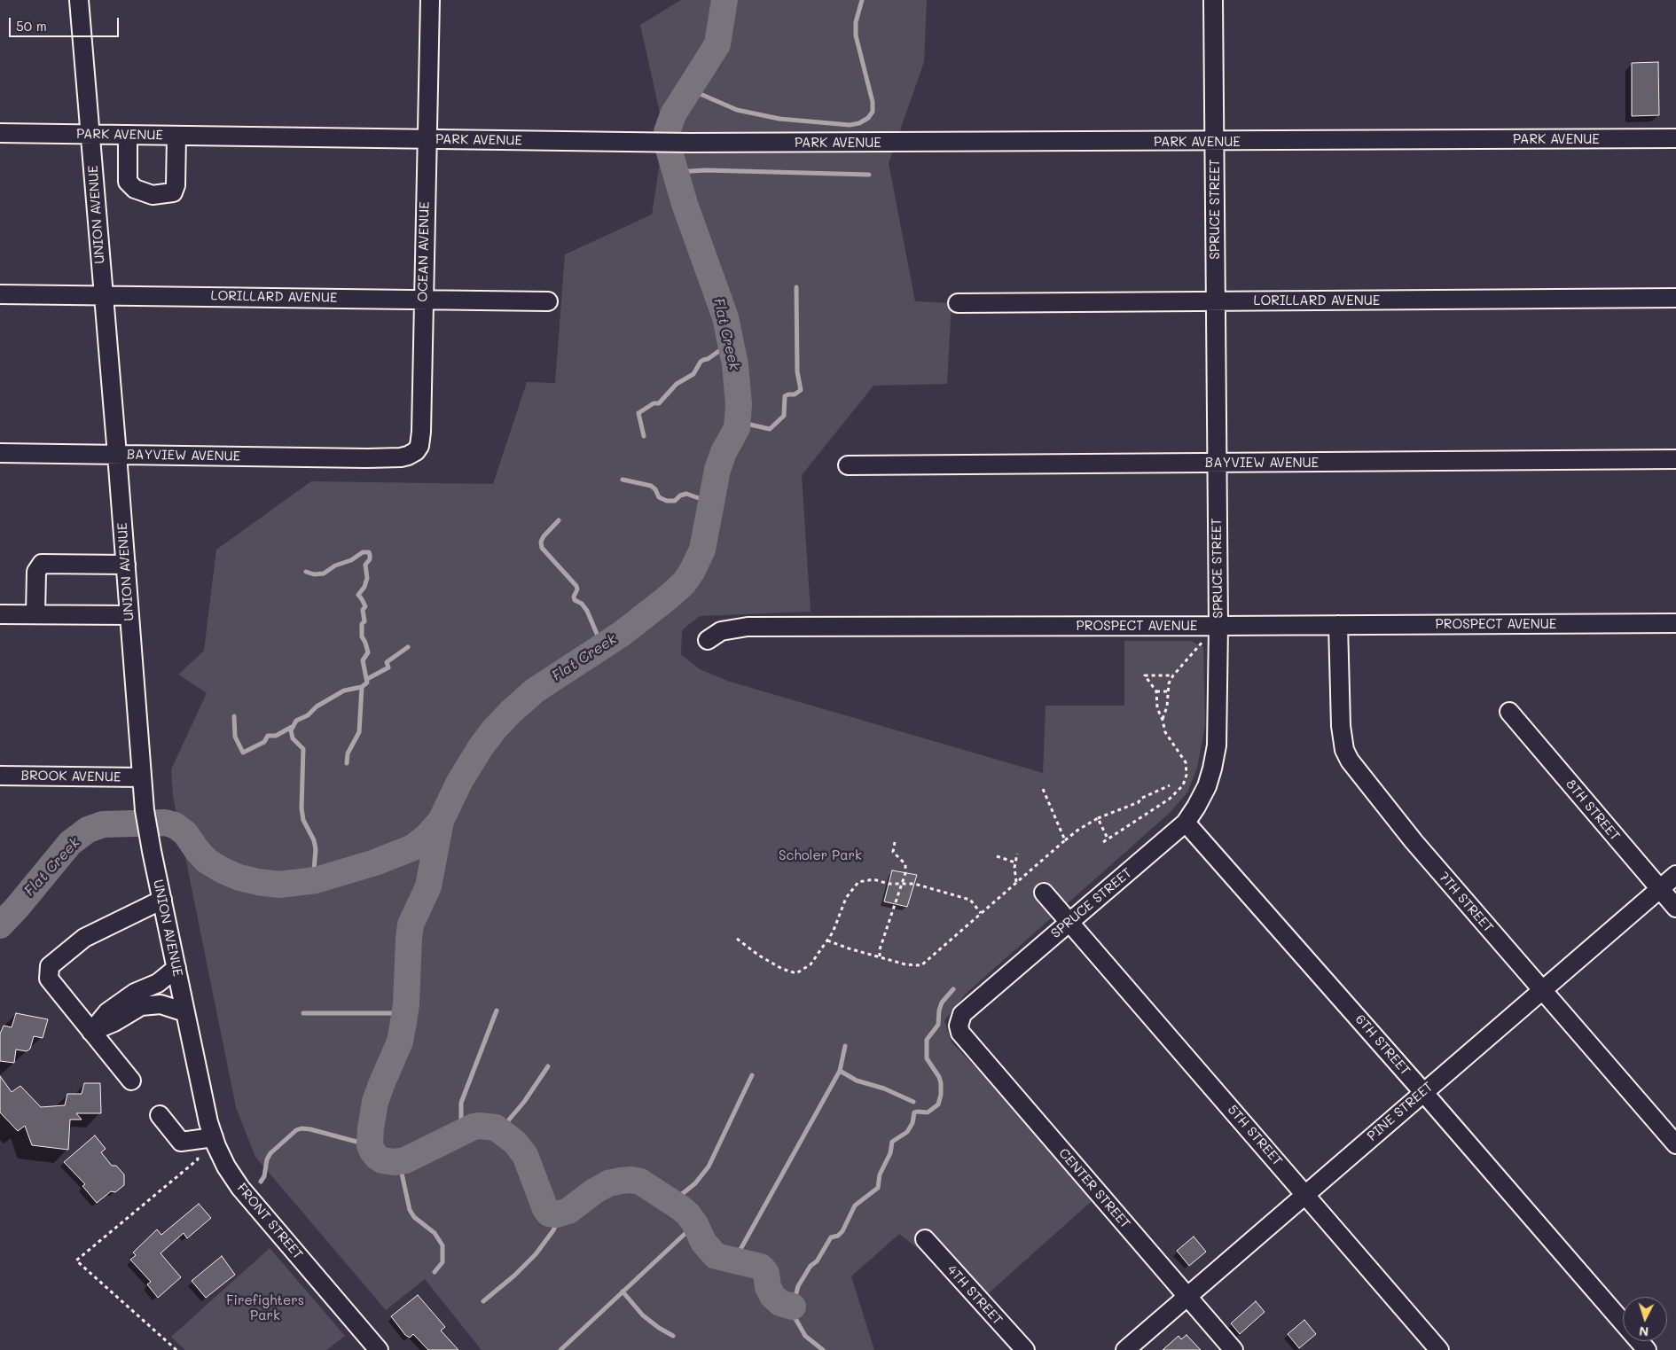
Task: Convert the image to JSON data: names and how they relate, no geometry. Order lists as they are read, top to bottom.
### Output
{
  "streets": {
    "street": [
      "PARK AVENUE",
      "SPRUCE STREET",
      "UNION AVENUE",
      "OCEAN AVENUE",
      "LORILLARD AVENUE",
      "BAYVIEW AVENUE",
      "PROSPECT AVENUE",
      "BROOK AVENUE",
      "8TH STREET",
      "7TH STREET",
      "6TH STREET",
      "PINE STREET",
      "5TH STREET",
      "CENTER STREET",
      "FRONT STREET",
      "4TH STREET"
    ]
  },
  "crossings": [
    ["PARK AVENUE", "SPRUCE STREET"],
    ["PARK AVENUE", "UNION AVENUE"],
    ["PARK AVENUE", "OCEAN AVENUE"],
    ["SPRUCE STREET", "LORILLARD AVENUE"],
    ["SPRUCE STREET", "BAYVIEW AVENUE"],
    ["SPRUCE STREET", "PROSPECT AVENUE"],
    ["SPRUCE STREET", "6TH STREET"],
    ["SPRUCE STREET", "5TH STREET"],
    ["SPRUCE STREET", "CENTER STREET"],
    ["UNION AVENUE", "LORILLARD AVENUE"],
    ["UNION AVENUE", "BAYVIEW AVENUE"],
    ["UNION AVENUE", "BROOK AVENUE"],
    ["UNION AVENUE", "FRONT STREET"],
    ["OCEAN AVENUE", "LORILLARD AVENUE"],
    ["OCEAN AVENUE", "BAYVIEW AVENUE"],
    ["PROSPECT AVENUE", "7TH STREET"],
    ["8TH STREET", "PINE STREET"],
    ["7TH STREET", "PINE STREET"],
    ["6TH STREET", "PINE STREET"],
    ["PINE STREET", "5TH STREET"],
    ["PINE STREET", "CENTER STREET"]
  ],
  "water": ["Flat Creek"],
  "parks": ["Scholer Park", "Firefighters Park"],
  "scale_bar": "50 m",
  "north": "bottom"
}
